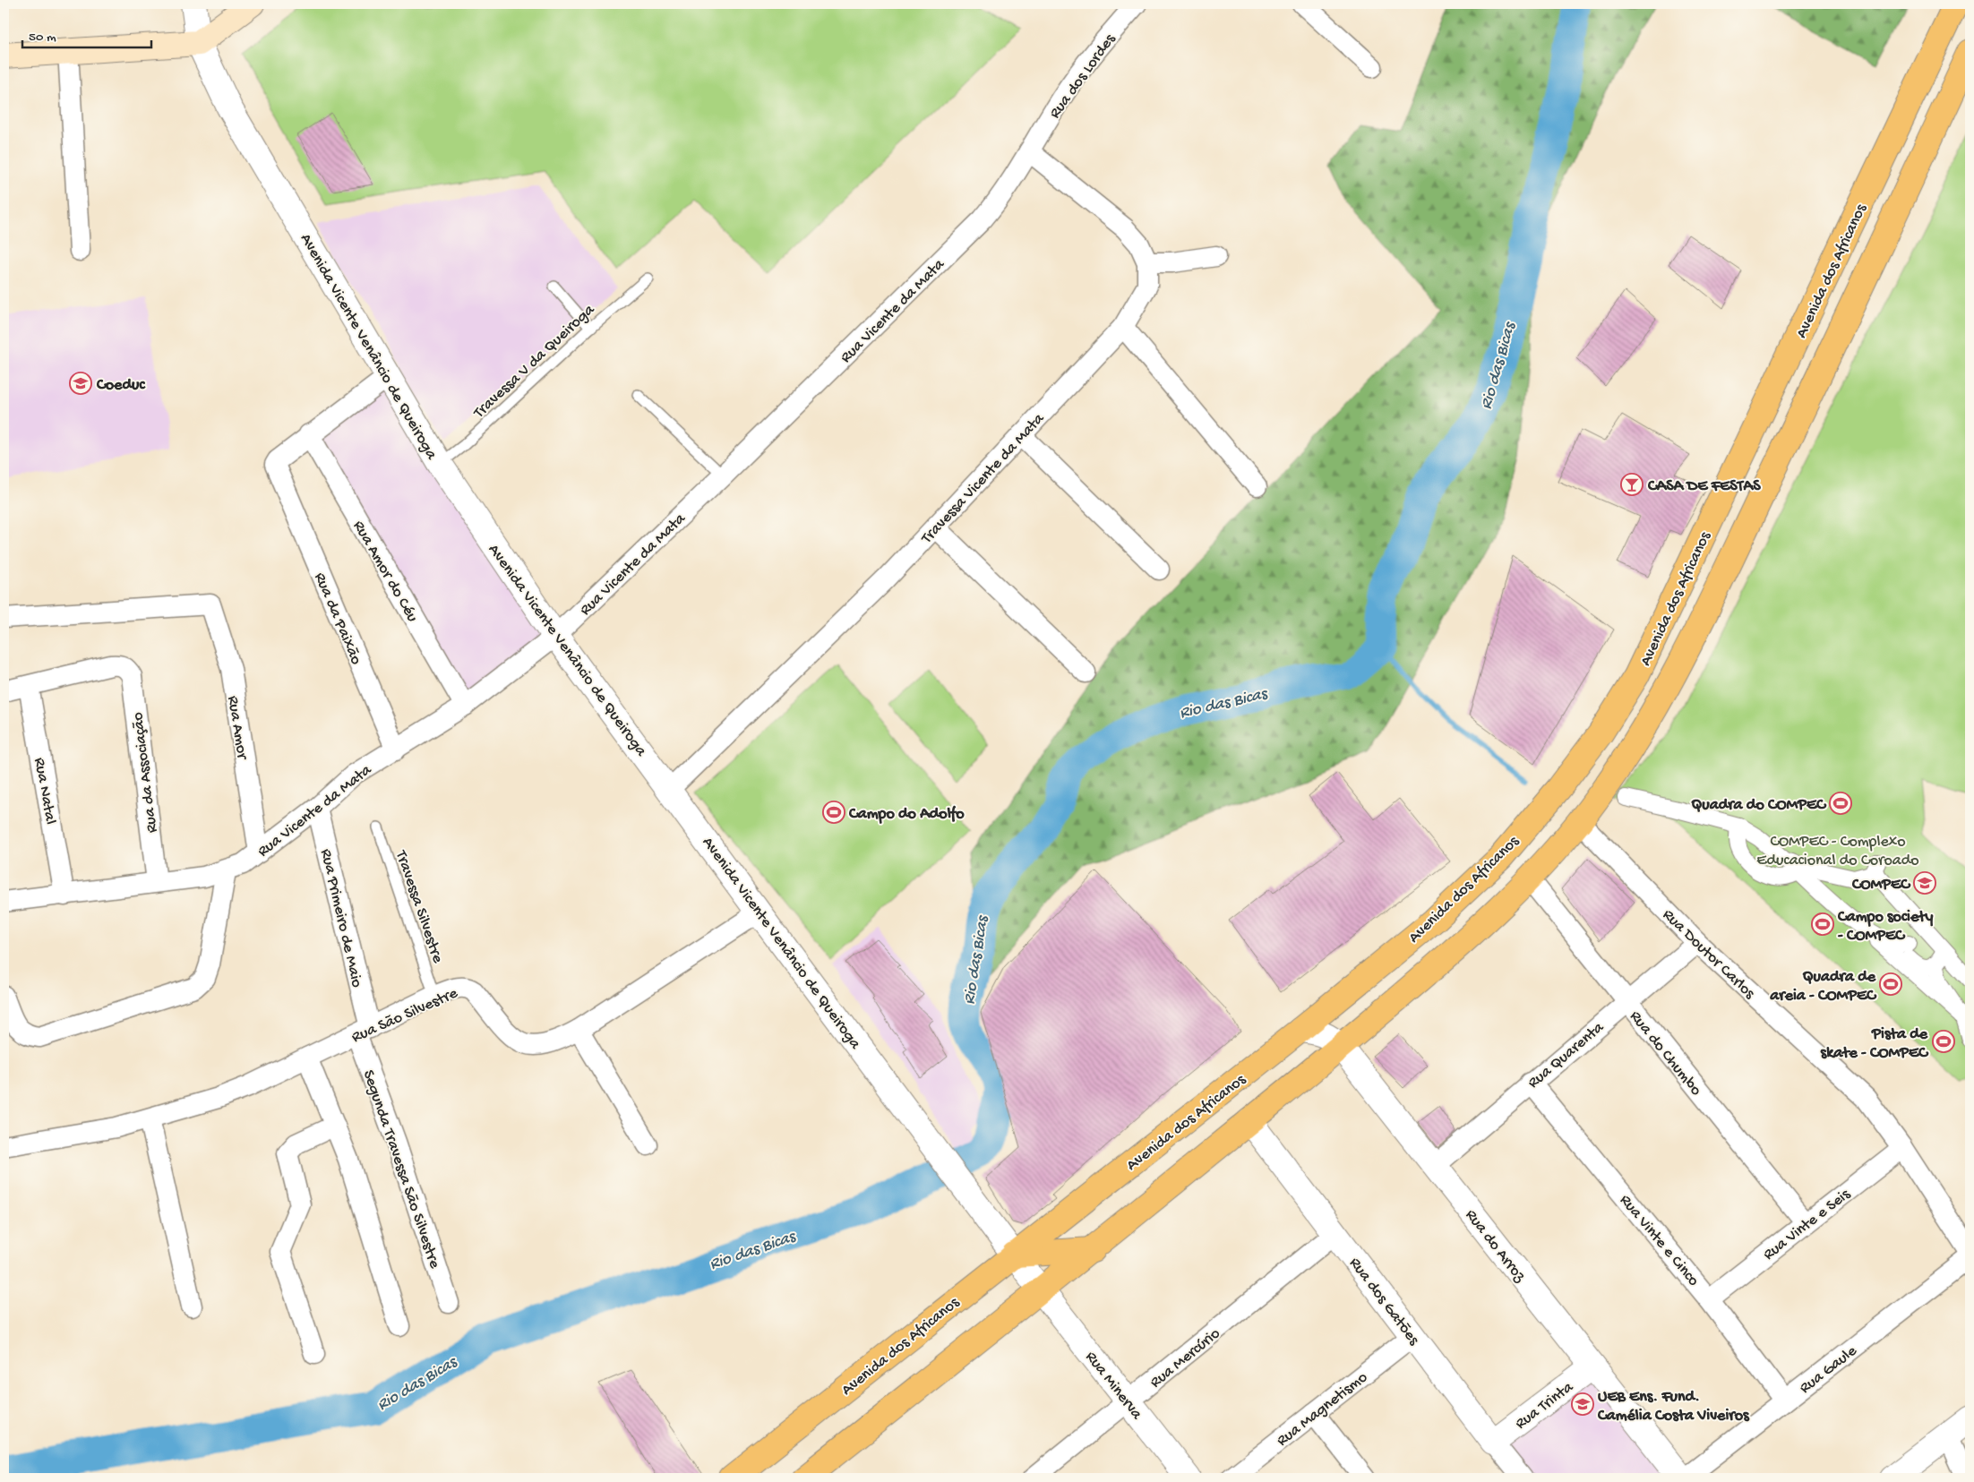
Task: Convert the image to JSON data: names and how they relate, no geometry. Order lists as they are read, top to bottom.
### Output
{
  "streets": {
    "main road": ["Avenida dos Africanos"],
    "street": [
      "Rua dos Lordes",
      "Rua Vicente da Mata",
      "Avenida Vicente Venâncio de Queiroga",
      "Travessa Vicente da Mata",
      "Rua Amor do Céu",
      "Rua da Paixão",
      "Rua Amor",
      "Rua da Associação",
      "Rua Natal",
      "Rua Primeiro de Maio",
      "Rua Doutor Carlos",
      "Rua São Silvestre",
      "Rua do Chumbo",
      "Rua Quarenta",
      "Segunda Travessa São Silvestre",
      "Rua Vinte e Seis",
      "Rua Vinte e Cinco",
      "Rua do Arroz",
      "Rua dos Gatões",
      "Rua Mercúrio",
      "Rua Gaule",
      "Rua Minerva",
      "Rua Trinta",
      "Rua Magnetismo"
    ],
    "lane": ["Travessa V da Queiroga", "Travessa Silvestre"]
  },
  "crossings": [
    ["Rua dos Lordes", "Rua Vicente da Mata"],
    ["Rua dos Lordes", "Travessa Vicente da Mata"],
    ["Avenida dos Africanos", "Avenida Vicente Venâncio de Queiroga"],
    ["Avenida dos Africanos", "Rua Doutor Carlos"],
    ["Avenida dos Africanos", "Rua do Chumbo"],
    ["Avenida dos Africanos", "Rua do Arroz"],
    ["Avenida dos Africanos", "Rua dos Gatões"],
    ["Avenida dos Africanos", "Rua Minerva"],
    ["Rua Vicente da Mata", "Avenida Vicente Venâncio de Queiroga"],
    ["Rua Vicente da Mata", "Travessa Vicente da Mata"],
    ["Rua Vicente da Mata", "Rua Amor do Céu"],
    ["Rua Vicente da Mata", "Rua da Paixão"],
    ["Rua Vicente da Mata", "Rua Amor"],
    ["Rua Vicente da Mata", "Rua da Associação"],
    ["Rua Vicente da Mata", "Rua Natal"],
    ["Rua Vicente da Mata", "Rua Primeiro de Maio"],
    ["Avenida Vicente Venâncio de Queiroga", "Travessa V da Queiroga"],
    ["Avenida Vicente Venâncio de Queiroga", "Travessa Vicente da Mata"],
    ["Avenida Vicente Venâncio de Queiroga", "Rua São Silvestre"],
    ["Avenida Vicente Venâncio de Queiroga", "Rua Minerva"],
    ["Rua Amor do Céu", "Rua da Paixão"],
    ["Rua da Associação", "Rua Natal"],
    ["Travessa Silvestre", "Rua São Silvestre"],
    ["Rua Primeiro de Maio", "Rua São Silvestre"],
    ["Rua Primeiro de Maio", "Segunda Travessa São Silvestre"],
    ["Rua Doutor Carlos", "Rua Quarenta"],
    ["Rua Doutor Carlos", "Rua Vinte e Seis"],
    ["Rua São Silvestre", "Segunda Travessa São Silvestre"],
    ["Rua do Chumbo", "Rua Quarenta"],
    ["Rua do Chumbo", "Rua Vinte e Seis"],
    ["Rua Quarenta", "Rua Vinte e Cinco"],
    ["Rua Quarenta", "Rua do Arroz"],
    ["Rua Vinte e Seis", "Rua Vinte e Cinco"],
    ["Rua Vinte e Cinco", "Rua Gaule"],
    ["Rua do Arroz", "Rua Gaule"],
    ["Rua do Arroz", "Rua Trinta"],
    ["Rua dos Gatões", "Rua Mercúrio"],
    ["Rua dos Gatões", "Rua Trinta"],
    ["Rua dos Gatões", "Rua Magnetismo"],
    ["Rua Mercúrio", "Rua Minerva"]
  ],
  "water": ["Rio das Bicas"],
  "parks": ["COMPEC - Complexo Educacional do Coroado"],
  "places": {
    "school or university": ["Coeduc", "COMPEC", "UEB Ens. Fund. Camélia Costa Viveiros"],
    "bar": ["CASA DE FESTAS"],
    "sports": [
      "Quadra do COMPEC",
      "Campo do Adolfo",
      "Campo society - COMPEC",
      "Quadra de areia - COMPEC",
      "Pista de skate - COMPEC"
    ]
  },
  "scale_bar": "50 m"
}
